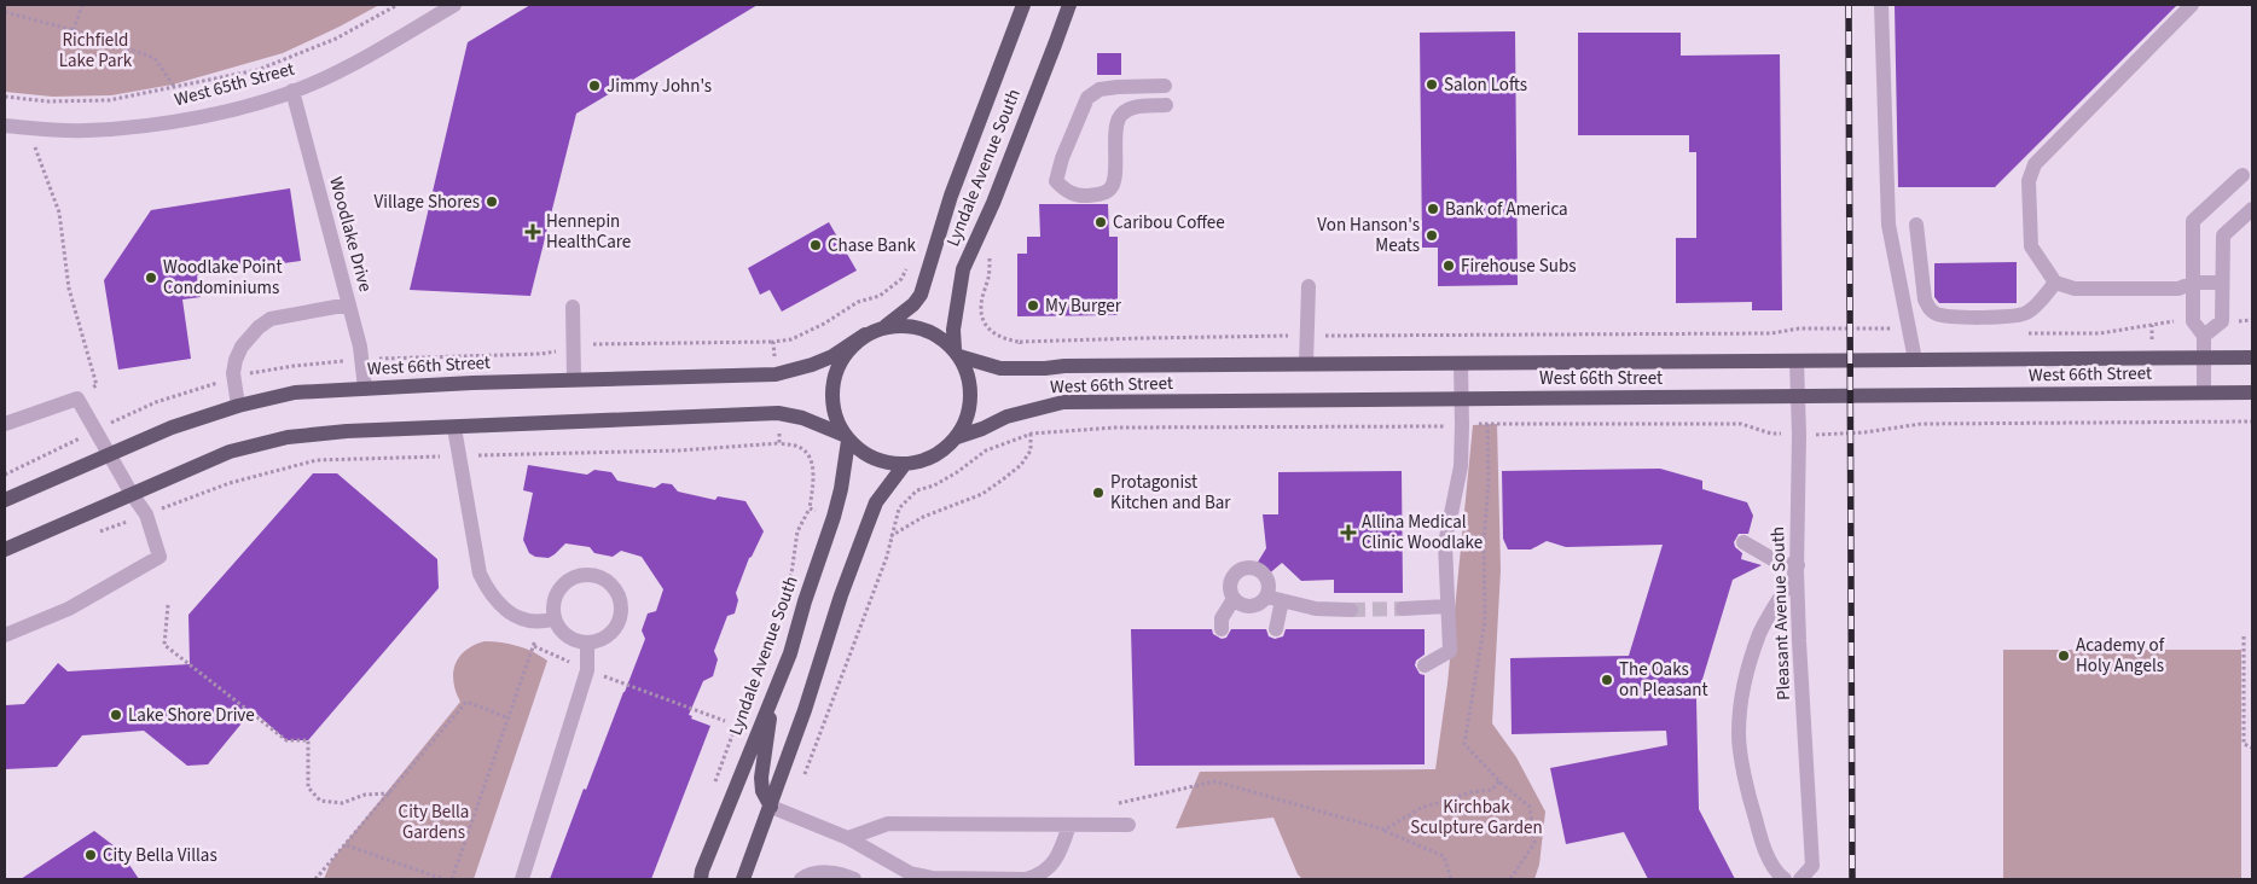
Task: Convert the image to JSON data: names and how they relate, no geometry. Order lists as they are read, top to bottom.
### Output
{
  "streets": {
    "main road": ["Lyndale Avenue South", "West 66th Street"],
    "street": ["West 65th Street", "Woodlake Drive", "Pleasant Avenue South"]
  },
  "crossings": [
    ["West 65th Street", "Woodlake Drive"],
    ["Lyndale Avenue South", "West 66th Street"],
    ["Woodlake Drive", "West 66th Street"],
    ["West 66th Street", "Pleasant Avenue South"]
  ],
  "parks": ["Richfield Lake Park", "Kirchbak Sculpture Garden", "City Bella Gardens"],
  "places": {
    "other": [
      "Salon Lofts",
      "Jimmy John's",
      "Village Shores",
      "Bank of America",
      "Caribou Coffee",
      "Von Hanson's Meats",
      "Chase Bank",
      "Firehouse Subs",
      "Woodlake Point Condominiums",
      "My Burger",
      "Protagonist Kitchen and Bar",
      "Academy of Holy Angels",
      "The Oaks on Pleasant",
      "Lake Shore Drive",
      "City Bella Villas"
    ],
    "health": ["Hennepin HealthCare", "Allina Medical Clinic Woodlake"]
  }
}
